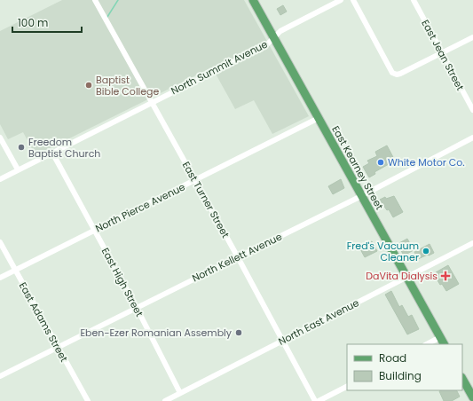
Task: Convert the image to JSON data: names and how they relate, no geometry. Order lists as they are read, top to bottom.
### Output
{
  "streets": {
    "main road": ["East Kearney Street"],
    "street": [
      "East Jean Street",
      "North Summit Avenue",
      "East Turner Street",
      "North Pierce Avenue",
      "North Kellett Avenue",
      "East High Street",
      "East Adams Street",
      "North East Avenue"
    ]
  },
  "crossings": [
    ["North Summit Avenue", "East Kearney Street"],
    ["North Summit Avenue", "East Turner Street"],
    ["North Summit Avenue", "East High Street"],
    ["East Kearney Street", "North Pierce Avenue"],
    ["East Kearney Street", "North Kellett Avenue"],
    ["East Kearney Street", "North East Avenue"],
    ["East Turner Street", "North Pierce Avenue"],
    ["East Turner Street", "North Kellett Avenue"],
    ["East Turner Street", "North East Avenue"],
    ["North Pierce Avenue", "East High Street"],
    ["North Pierce Avenue", "East Adams Street"],
    ["North Kellett Avenue", "East High Street"],
    ["North Kellett Avenue", "East Adams Street"],
    ["East High Street", "North East Avenue"]
  ],
  "places": {
    "other": [
      "Baptist Bible College",
      "Freedom Baptist Church",
      "White Motor Co.",
      "Fred's Vacuum Cleaner",
      "Eben-Ezer Romanian Assembly"
    ],
    "health": ["DaVita Dialysis"]
  },
  "legend": ["Road", "Building"],
  "scale_bar": "100 m"
}
